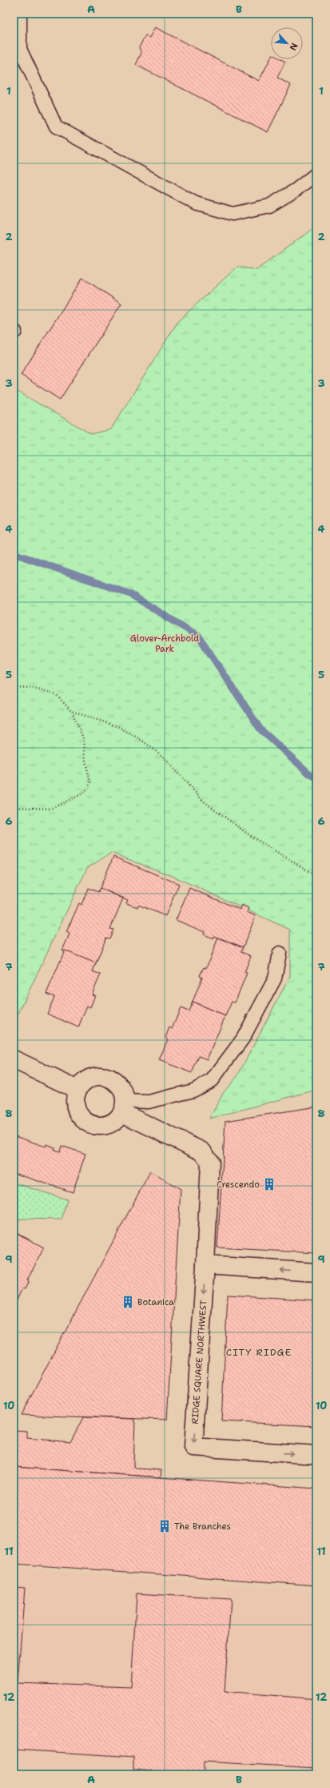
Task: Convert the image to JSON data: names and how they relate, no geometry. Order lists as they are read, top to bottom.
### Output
{
  "streets": {
    "street": ["RIDGE SQUARE NORTHWEST"]
  },
  "districts": ["CITY RIDGE"],
  "parks": ["Glover-Archbold Park"],
  "places": {
    "building": ["Crescendo", "Botanica", "The Branches"]
  },
  "north": "bottom right",
  "grid": {
    "columns": ["A", "B"],
    "rows": [
      "1",
      "2",
      "3",
      "4",
      "5",
      "6",
      "7",
      "8",
      "9",
      "10",
      "11",
      "12"
    ]
  }
}
